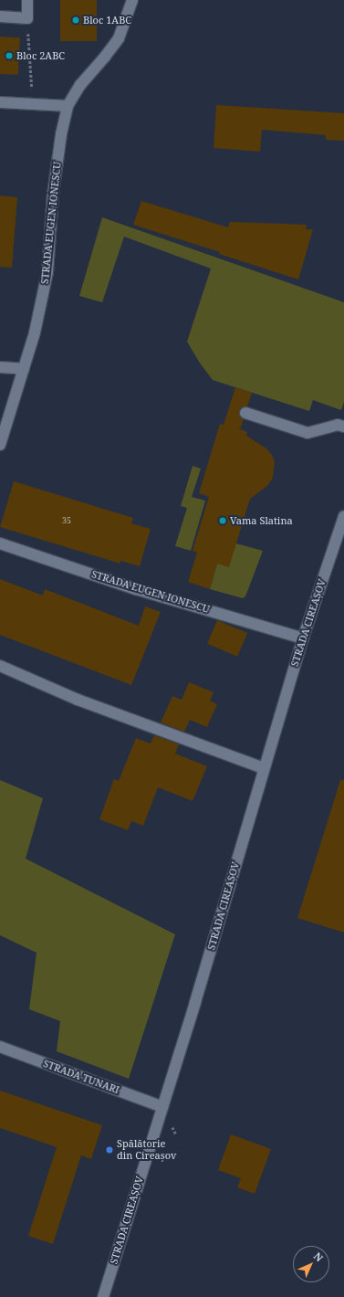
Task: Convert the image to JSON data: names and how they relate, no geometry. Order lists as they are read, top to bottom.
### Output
{
  "streets": {
    "street": ["STRADA EUGEN IONESCU", "STRADA CIREAȘOV", "STRADA TUNARI"]
  },
  "crossings": [
    ["STRADA EUGEN IONESCU", "STRADA CIREAȘOV"],
    ["STRADA CIREAȘOV", "STRADA TUNARI"]
  ],
  "places": [
    "Bloc 1ABC",
    "Bloc 2ABC",
    "Vama Slatina",
    "Spălătorie din Cireașov"
  ],
  "house_numbers": ["35"],
  "north": "top right"
}
